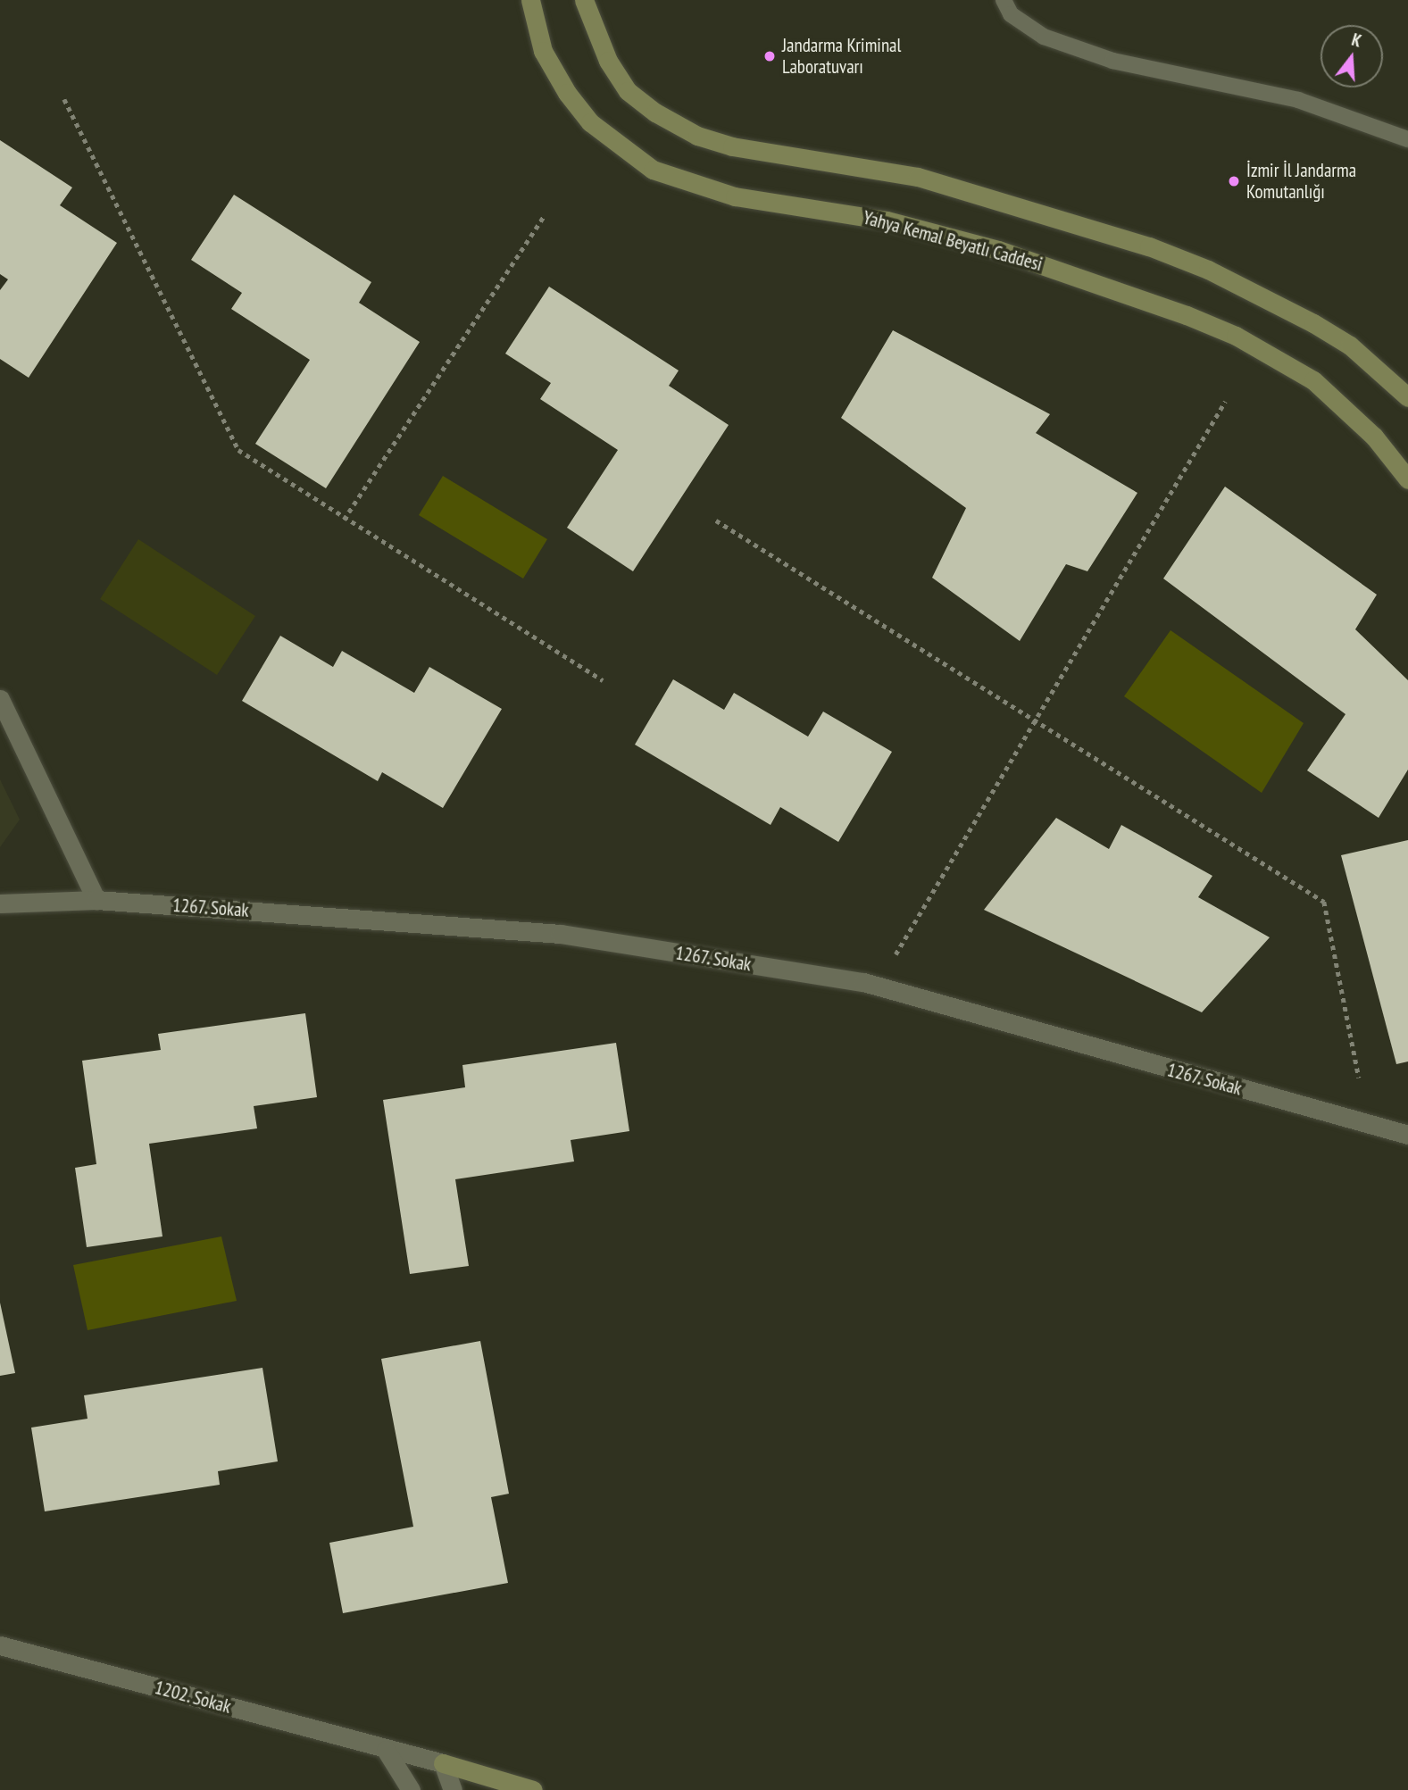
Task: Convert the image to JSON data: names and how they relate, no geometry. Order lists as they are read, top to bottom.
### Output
{
  "streets": {
    "main road": ["Yahya Kemal Beyatlı Caddesi"],
    "street": ["1267. Sokak", "1202. Sokak"]
  },
  "places": ["Jandarma Kriminal Laboratuvarı", "İzmir İl Jandarma Komutanlığı"],
  "north": "top"
}
